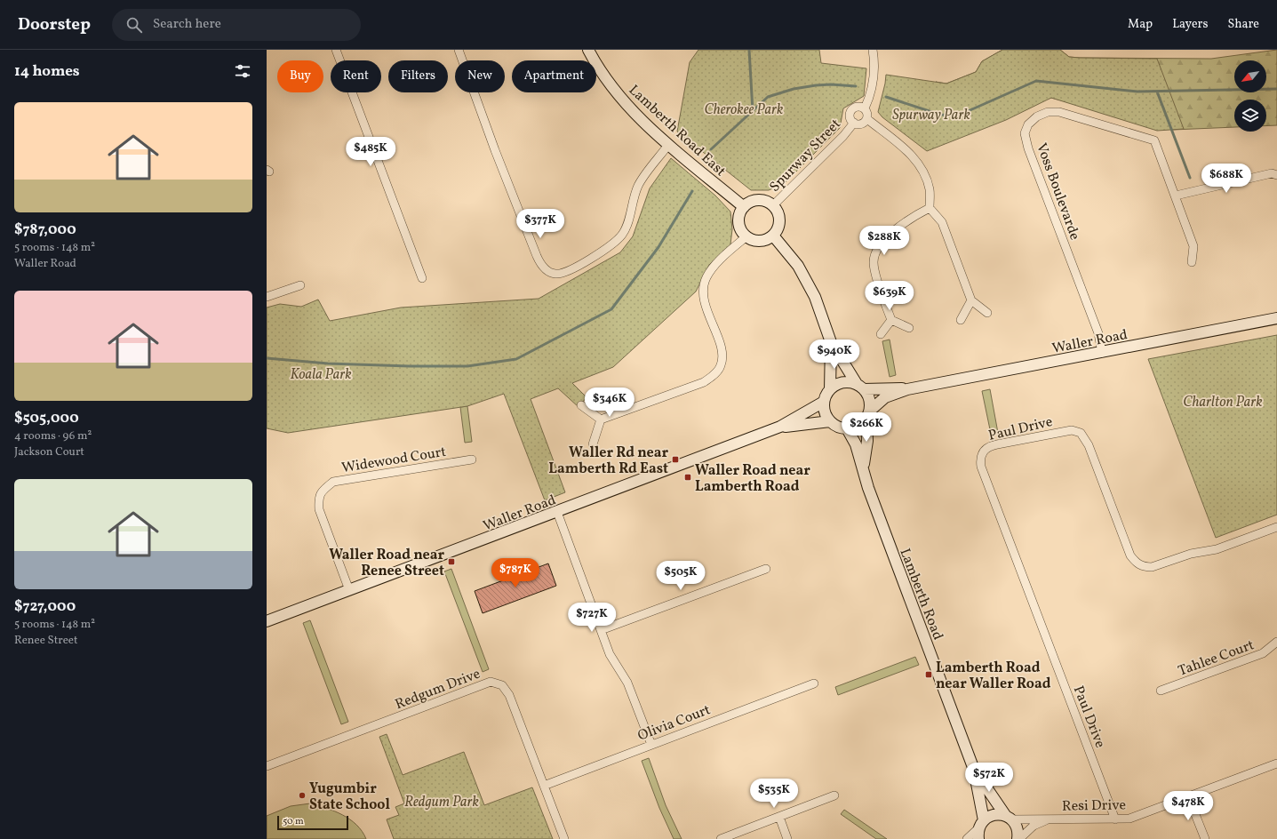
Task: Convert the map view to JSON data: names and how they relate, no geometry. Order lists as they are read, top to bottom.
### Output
{
  "streets": {
    "street": [
      "Lamberth Road East",
      "Spurway Street",
      "Voss Boulevarde",
      "Waller Road",
      "Paul Drive",
      "Widewood Court",
      "Lamberth Road",
      "Tahlee Court",
      "Redgum Drive",
      "Olivia Court",
      "Resi Drive"
    ]
  },
  "crossings": [
    ["Lamberth Road East", "Spurway Street"],
    ["Voss Boulevarde", "Waller Road"],
    ["Waller Road", "Widewood Court"],
    ["Waller Road", "Lamberth Road"],
    ["Paul Drive", "Resi Drive"],
    ["Lamberth Road", "Resi Drive"],
    ["Redgum Drive", "Olivia Court"]
  ],
  "parks": [
    "Cherokee Park",
    "Spurway Park",
    "Koala Park",
    "Charlton Park",
    "Redgum Park"
  ],
  "places": {
    "transit": [
      "Waller Rd near Lamberth Rd East",
      "Waller Road near Lamberth Road",
      "Waller Road near Renee Street",
      "Lamberth Road near Waller Road"
    ],
    "other": ["Yugumbir State School"]
  },
  "scale_bar": "50 m",
  "north": "bottom left",
  "page": {
    "header": "Doorstep",
    "search": "Search here",
    "nav": ["Map", "Layers", "Share"],
    "heading": "14 homes",
    "chip": [
      "Buy",
      "Rent",
      "Filters",
      "New",
      "Apartment"
    ],
    "list": [
      {
        "name": "$787,000",
        "note": "5 rooms · 148 m² · Waller Road"
      },
      {
        "name": "$505,000",
        "note": "4 rooms · 96 m² · Jackson Court"
      },
      {
        "name": "$727,000",
        "note": "5 rooms · 148 m² · Renee Street"
      }
    ],
    "price": [
      "$485K",
      "$688K",
      "$377K",
      "$288K",
      "$639K",
      "$940K",
      "$346K",
      "$266K",
      "$787K",
      "$505K",
      "$727K",
      "$572K",
      "$535K",
      "$478K"
    ],
    "scale": "50 m"
  }
}
